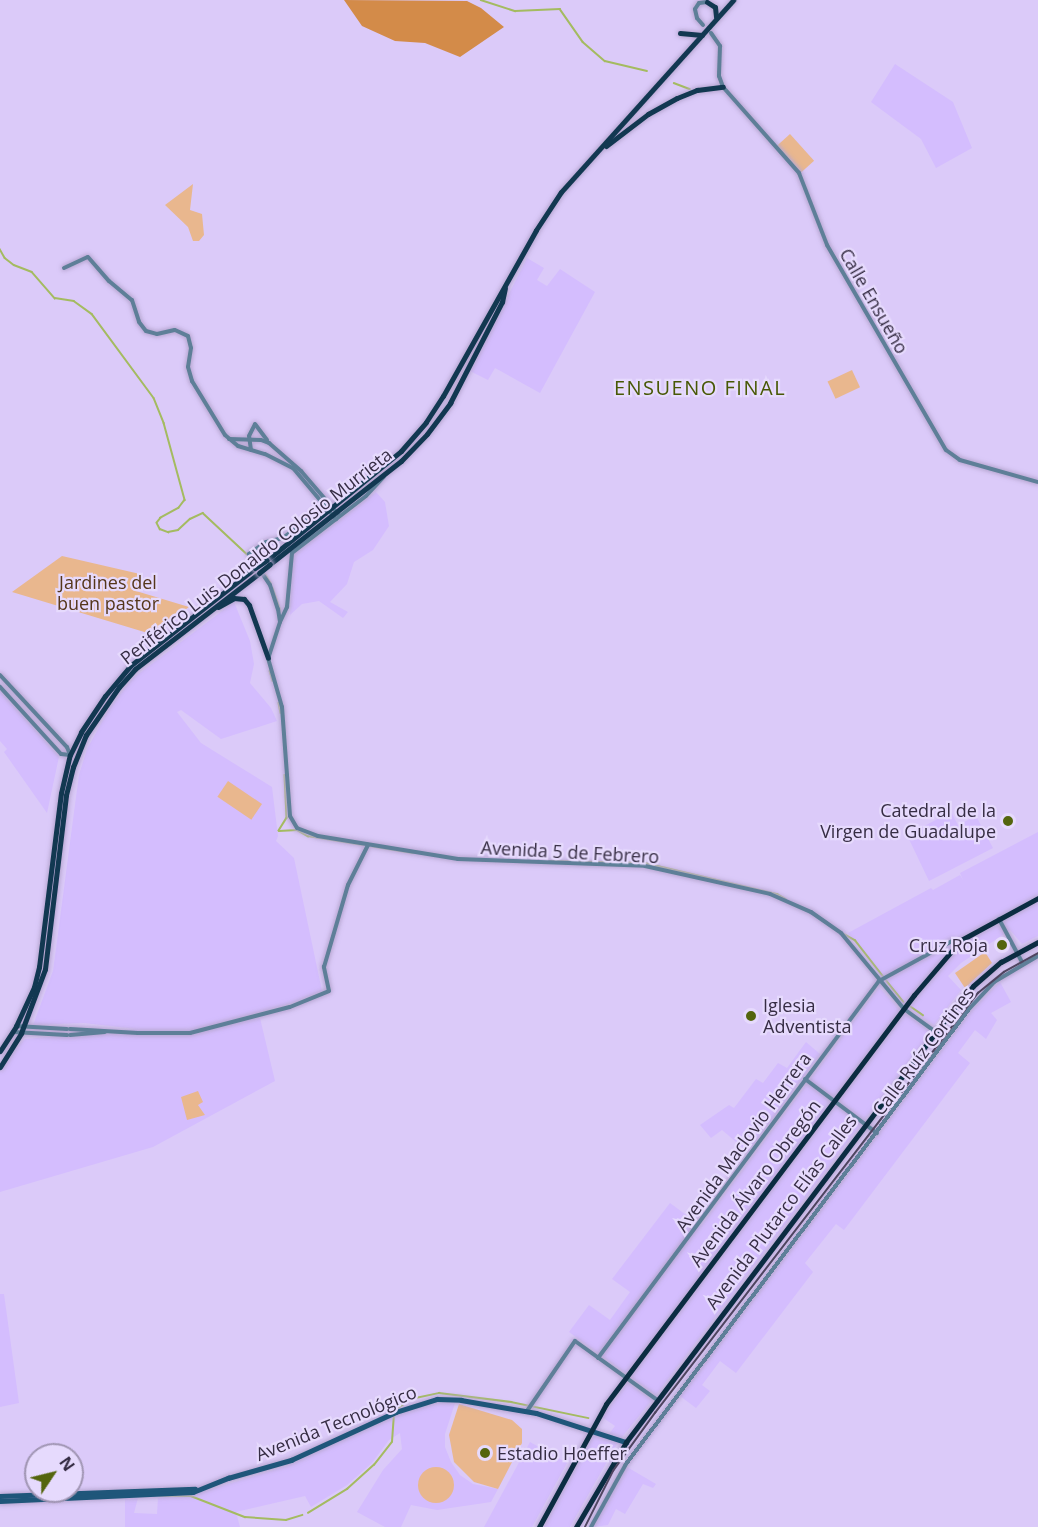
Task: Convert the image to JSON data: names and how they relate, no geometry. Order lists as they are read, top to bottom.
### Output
{
  "streets": {
    "highway": ["Avenida Álvaro Obregón", "Avenida Plutarco Elías Calles"],
    "main road": ["Periférico Luis Donaldo Colosio Murrieta", "Avenida Tecnológico"],
    "street": [
      "Calle Ensueño",
      "Avenida 5 de Febrero",
      "Calle Ruíz Cortines",
      "Avenida Maclovio Herrera"
    ]
  },
  "crossings": [
    ["Avenida 5 de Febrero", "Avenida Maclovio Herrera"],
    ["Avenida 5 de Febrero", "Avenida Álvaro Obregón"],
    ["Avenida 5 de Febrero", "Avenida Plutarco Elías Calles"],
    ["Avenida Álvaro Obregón", "Avenida Tecnológico"],
    ["Avenida Plutarco Elías Calles", "Avenida Tecnológico"]
  ],
  "districts": ["ENSUENO FINAL"],
  "parks": ["Jardines del buen pastor"],
  "places": [
    "Catedral de la Virgen de Guadalupe",
    "Cruz Roja",
    "Iglesia Adventista",
    "Estadio Hoeffer"
  ],
  "north": "top right"
}
